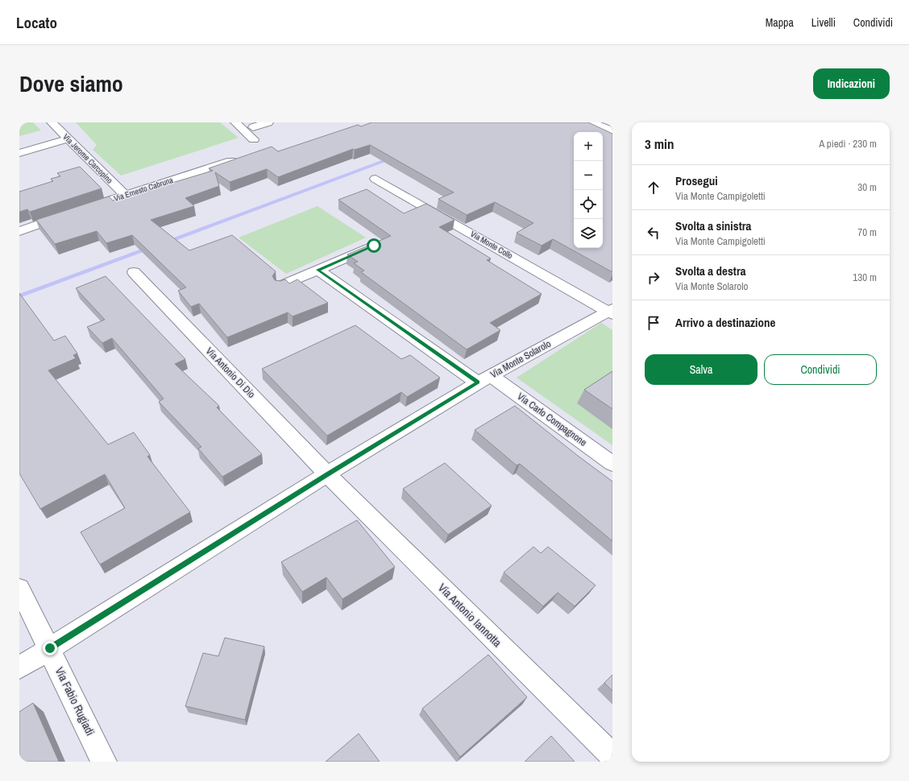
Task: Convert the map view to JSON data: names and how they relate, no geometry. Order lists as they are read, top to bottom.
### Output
{
  "streets": {
    "street": [
      "Via Jerome Carcopino",
      "Via Ernesto Cabruna",
      "Via Monte Collo",
      "Via Monte Solarolo",
      "Via Antonio Di Dio",
      "Via Carlo Compagnone",
      "Via Antonio Iannotta",
      "Via Fabio Rugiadi"
    ]
  },
  "crossings": [
    ["Via Jerome Carcopino", "Via Ernesto Cabruna"],
    ["Via Monte Collo", "Via Monte Solarolo"],
    ["Via Monte Solarolo", "Via Antonio Di Dio"],
    ["Via Monte Solarolo", "Via Carlo Compagnone"],
    ["Via Monte Solarolo", "Via Antonio Iannotta"],
    ["Via Monte Solarolo", "Via Fabio Rugiadi"],
    ["Via Antonio Di Dio", "Via Antonio Iannotta"]
  ],
  "page": {
    "header": "Locato",
    "nav": ["Mappa", "Livelli", "Condividi"],
    "title": "Dove siamo",
    "buttons": [
      "Indicazioni",
      ["Salva", "Condividi"]
    ],
    "heading": ["3 min", "A piedi · 230 m"],
    "map_buttons": ["+", "−"],
    "list": [
      ["Prosegui", "Via Monte Campigoletti", "30 m"],
      ["Svolta a sinistra", "Via Monte Campigoletti", "70 m"],
      ["Svolta a destra", "Via Monte Solarolo", "130 m"],
      "Arrivo a destinazione"
    ]
  }
}
